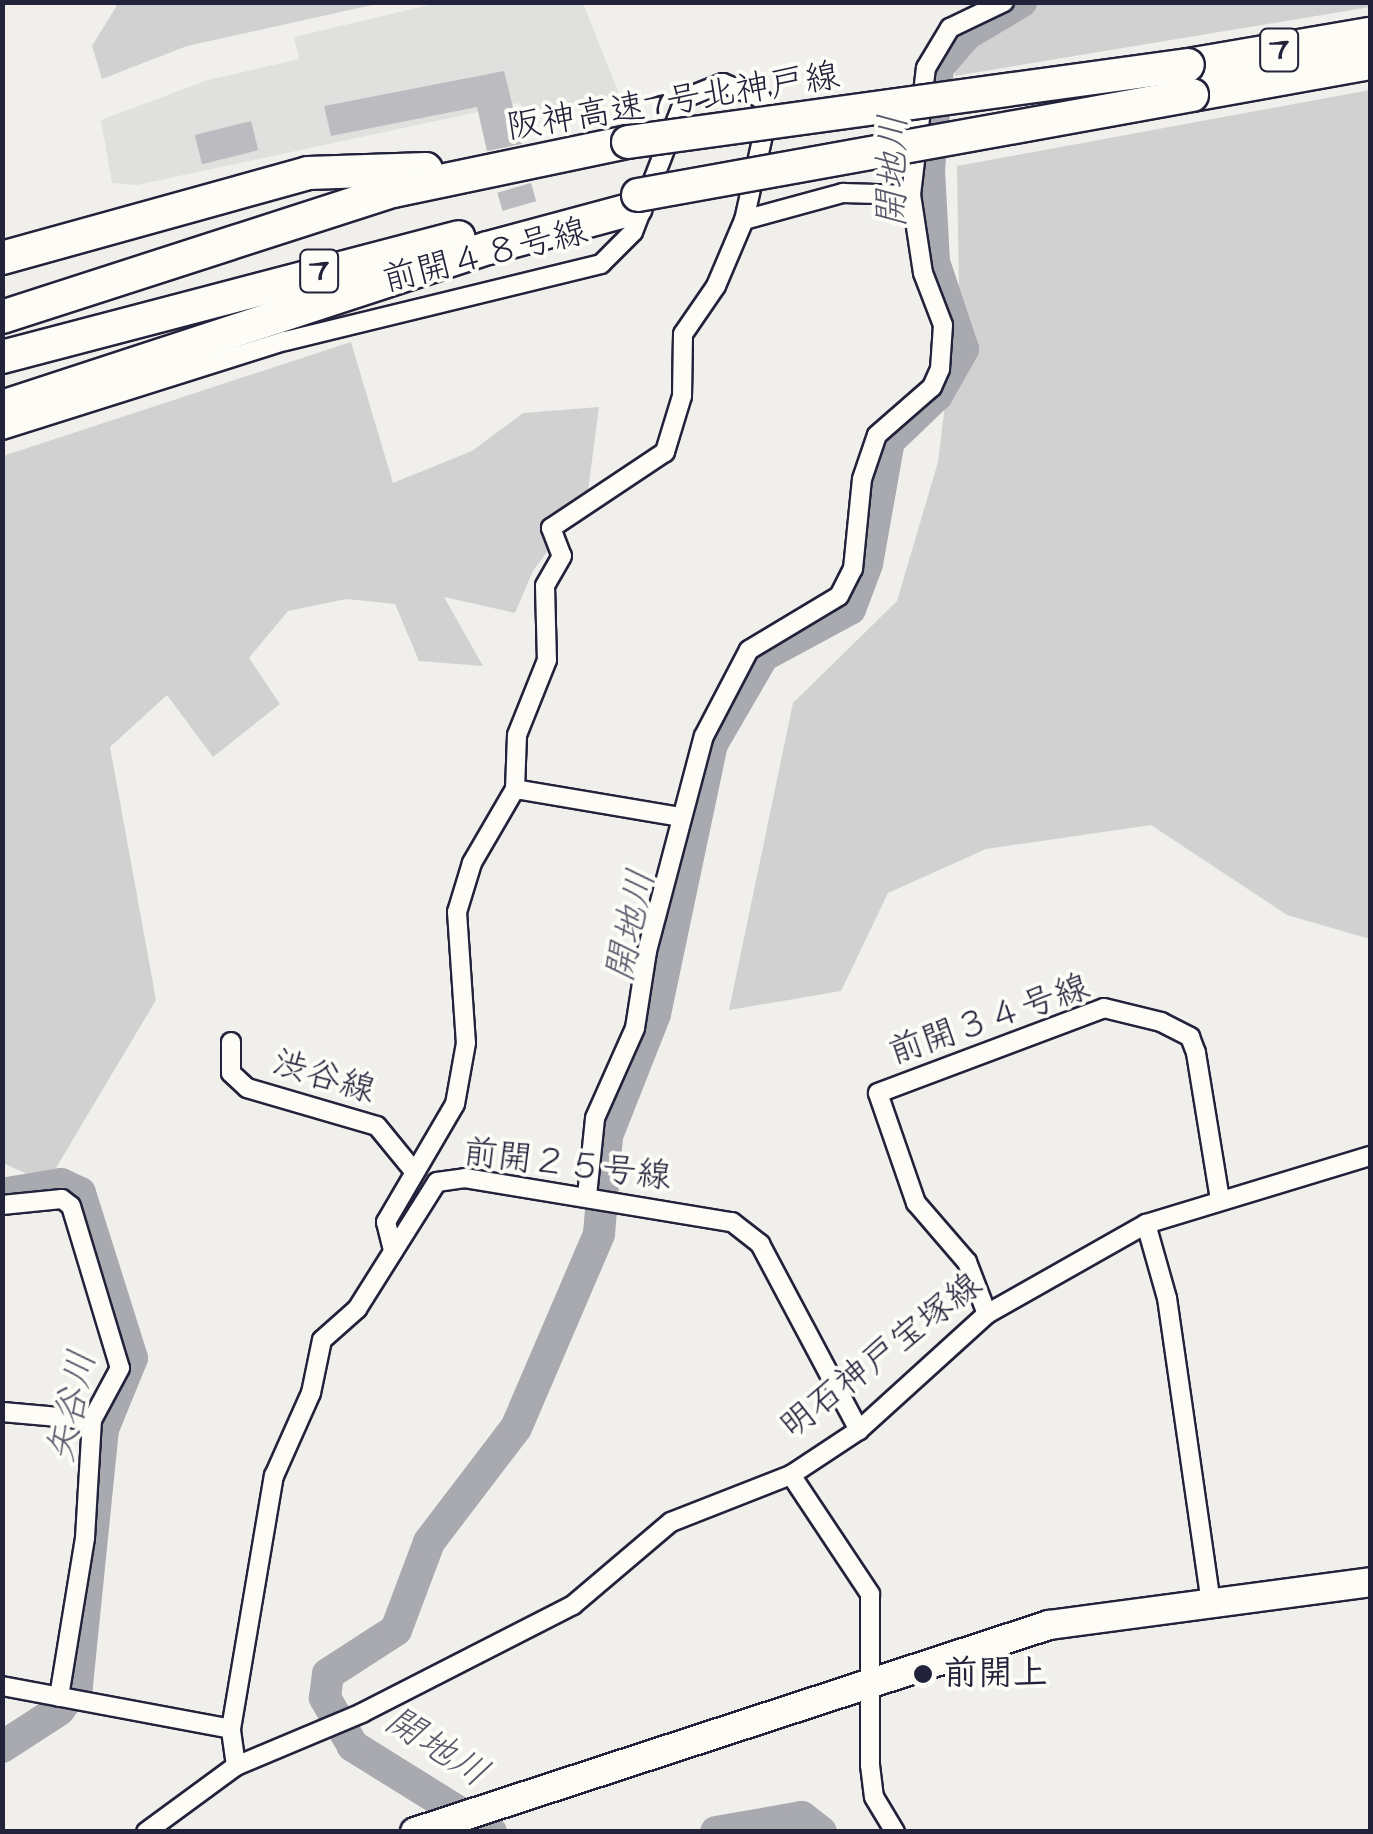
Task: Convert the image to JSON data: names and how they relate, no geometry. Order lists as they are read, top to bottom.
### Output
{
  "streets": {
    "highway": ["7", "阪神高速7号北神戸線"],
    "street": [
      "前開４８号線",
      "前開３４号線",
      "渋谷線",
      "前開２５号線",
      "明石神戸宝塚線"
    ]
  },
  "crossings": [
    ["7", "阪神高速7号北神戸線"],
    ["前開３４号線", "明石神戸宝塚線"],
    ["前開２５号線", "明石神戸宝塚線"]
  ],
  "water": ["開地川", "矢谷川"],
  "places": ["前開上"]
}
